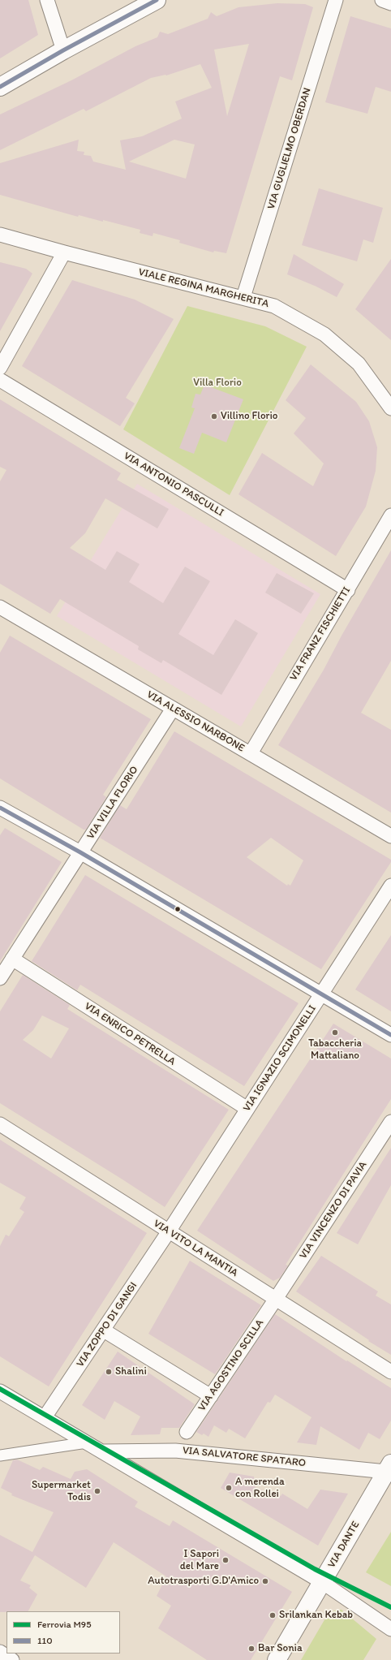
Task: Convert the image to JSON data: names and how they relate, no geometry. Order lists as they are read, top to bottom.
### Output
{
  "streets": {
    "street": [
      "VIA GUGLIELMO OBERDAN",
      "VIALE REGINA MARGHERITA",
      "VIA ANTONIO PASCULLI",
      "VIA FRANZ FISCHIETTI",
      "VIA ALESSIO NARBONE",
      "VIA VILLA FLORIO",
      "VIA ENRICO PETRELLA",
      "VIA IGNAZIO SCIMONELLI",
      "VIA VINCENZO DI PAVIA",
      "VIA VITO LA MANTIA",
      "VIA ZOPPO DI GANGI",
      "VIA AGOSTINO SCILLA",
      "VIA SALVATORE SPATARO",
      "VIA DANTE"
    ]
  },
  "crossings": [
    ["VIA GUGLIELMO OBERDAN", "VIALE REGINA MARGHERITA"],
    ["VIA ANTONIO PASCULLI", "VIA FRANZ FISCHIETTI"],
    ["VIA FRANZ FISCHIETTI", "VIA ALESSIO NARBONE"],
    ["VIA ALESSIO NARBONE", "VIA VILLA FLORIO"],
    ["VIA VILLA FLORIO", "VIA ENRICO PETRELLA"],
    ["VIA ENRICO PETRELLA", "VIA IGNAZIO SCIMONELLI"],
    ["VIA IGNAZIO SCIMONELLI", "VIA VITO LA MANTIA"],
    ["VIA IGNAZIO SCIMONELLI", "VIA ZOPPO DI GANGI"],
    ["VIA VINCENZO DI PAVIA", "VIA VITO LA MANTIA"],
    ["VIA VINCENZO DI PAVIA", "VIA AGOSTINO SCILLA"],
    ["VIA VITO LA MANTIA", "VIA ZOPPO DI GANGI"],
    ["VIA VITO LA MANTIA", "VIA AGOSTINO SCILLA"],
    ["VIA SALVATORE SPATARO", "VIA DANTE"]
  ],
  "parks": ["Villa Florio"],
  "places": [
    "Villino Florio",
    "Tabaccheria Mattaliano",
    "Shalini",
    "A merenda con Rollei",
    "Supermarket Todis",
    "I Sapori del Mare",
    "Autotrasporti G.D'Amico",
    "Srilankan Kebab",
    "Bar Sonia"
  ],
  "lines": ["transit line 110", "rail line M95"],
  "legend": ["Ferrovia M95", "110"]
}
